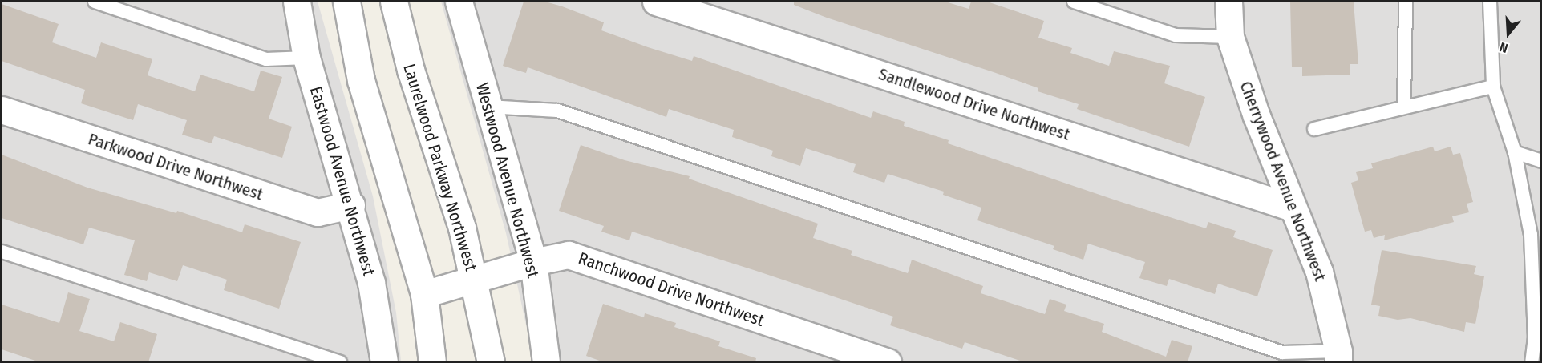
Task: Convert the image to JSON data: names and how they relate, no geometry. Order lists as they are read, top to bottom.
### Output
{
  "streets": {
    "street": [
      "Sandlewood Drive Northwest",
      "Parkwood Drive Northwest",
      "Laurelwood Parkway Northwest",
      "Westwood Avenue Northwest",
      "Eastwood Avenue Northwest",
      "Cherrywood Avenue Northwest",
      "Ranchwood Drive Northwest"
    ]
  },
  "crossings": [
    ["Sandlewood Drive Northwest", "Cherrywood Avenue Northwest"],
    ["Parkwood Drive Northwest", "Eastwood Avenue Northwest"],
    ["Laurelwood Parkway Northwest", "Ranchwood Drive Northwest"],
    ["Westwood Avenue Northwest", "Ranchwood Drive Northwest"]
  ],
  "north": "bottom"
}
